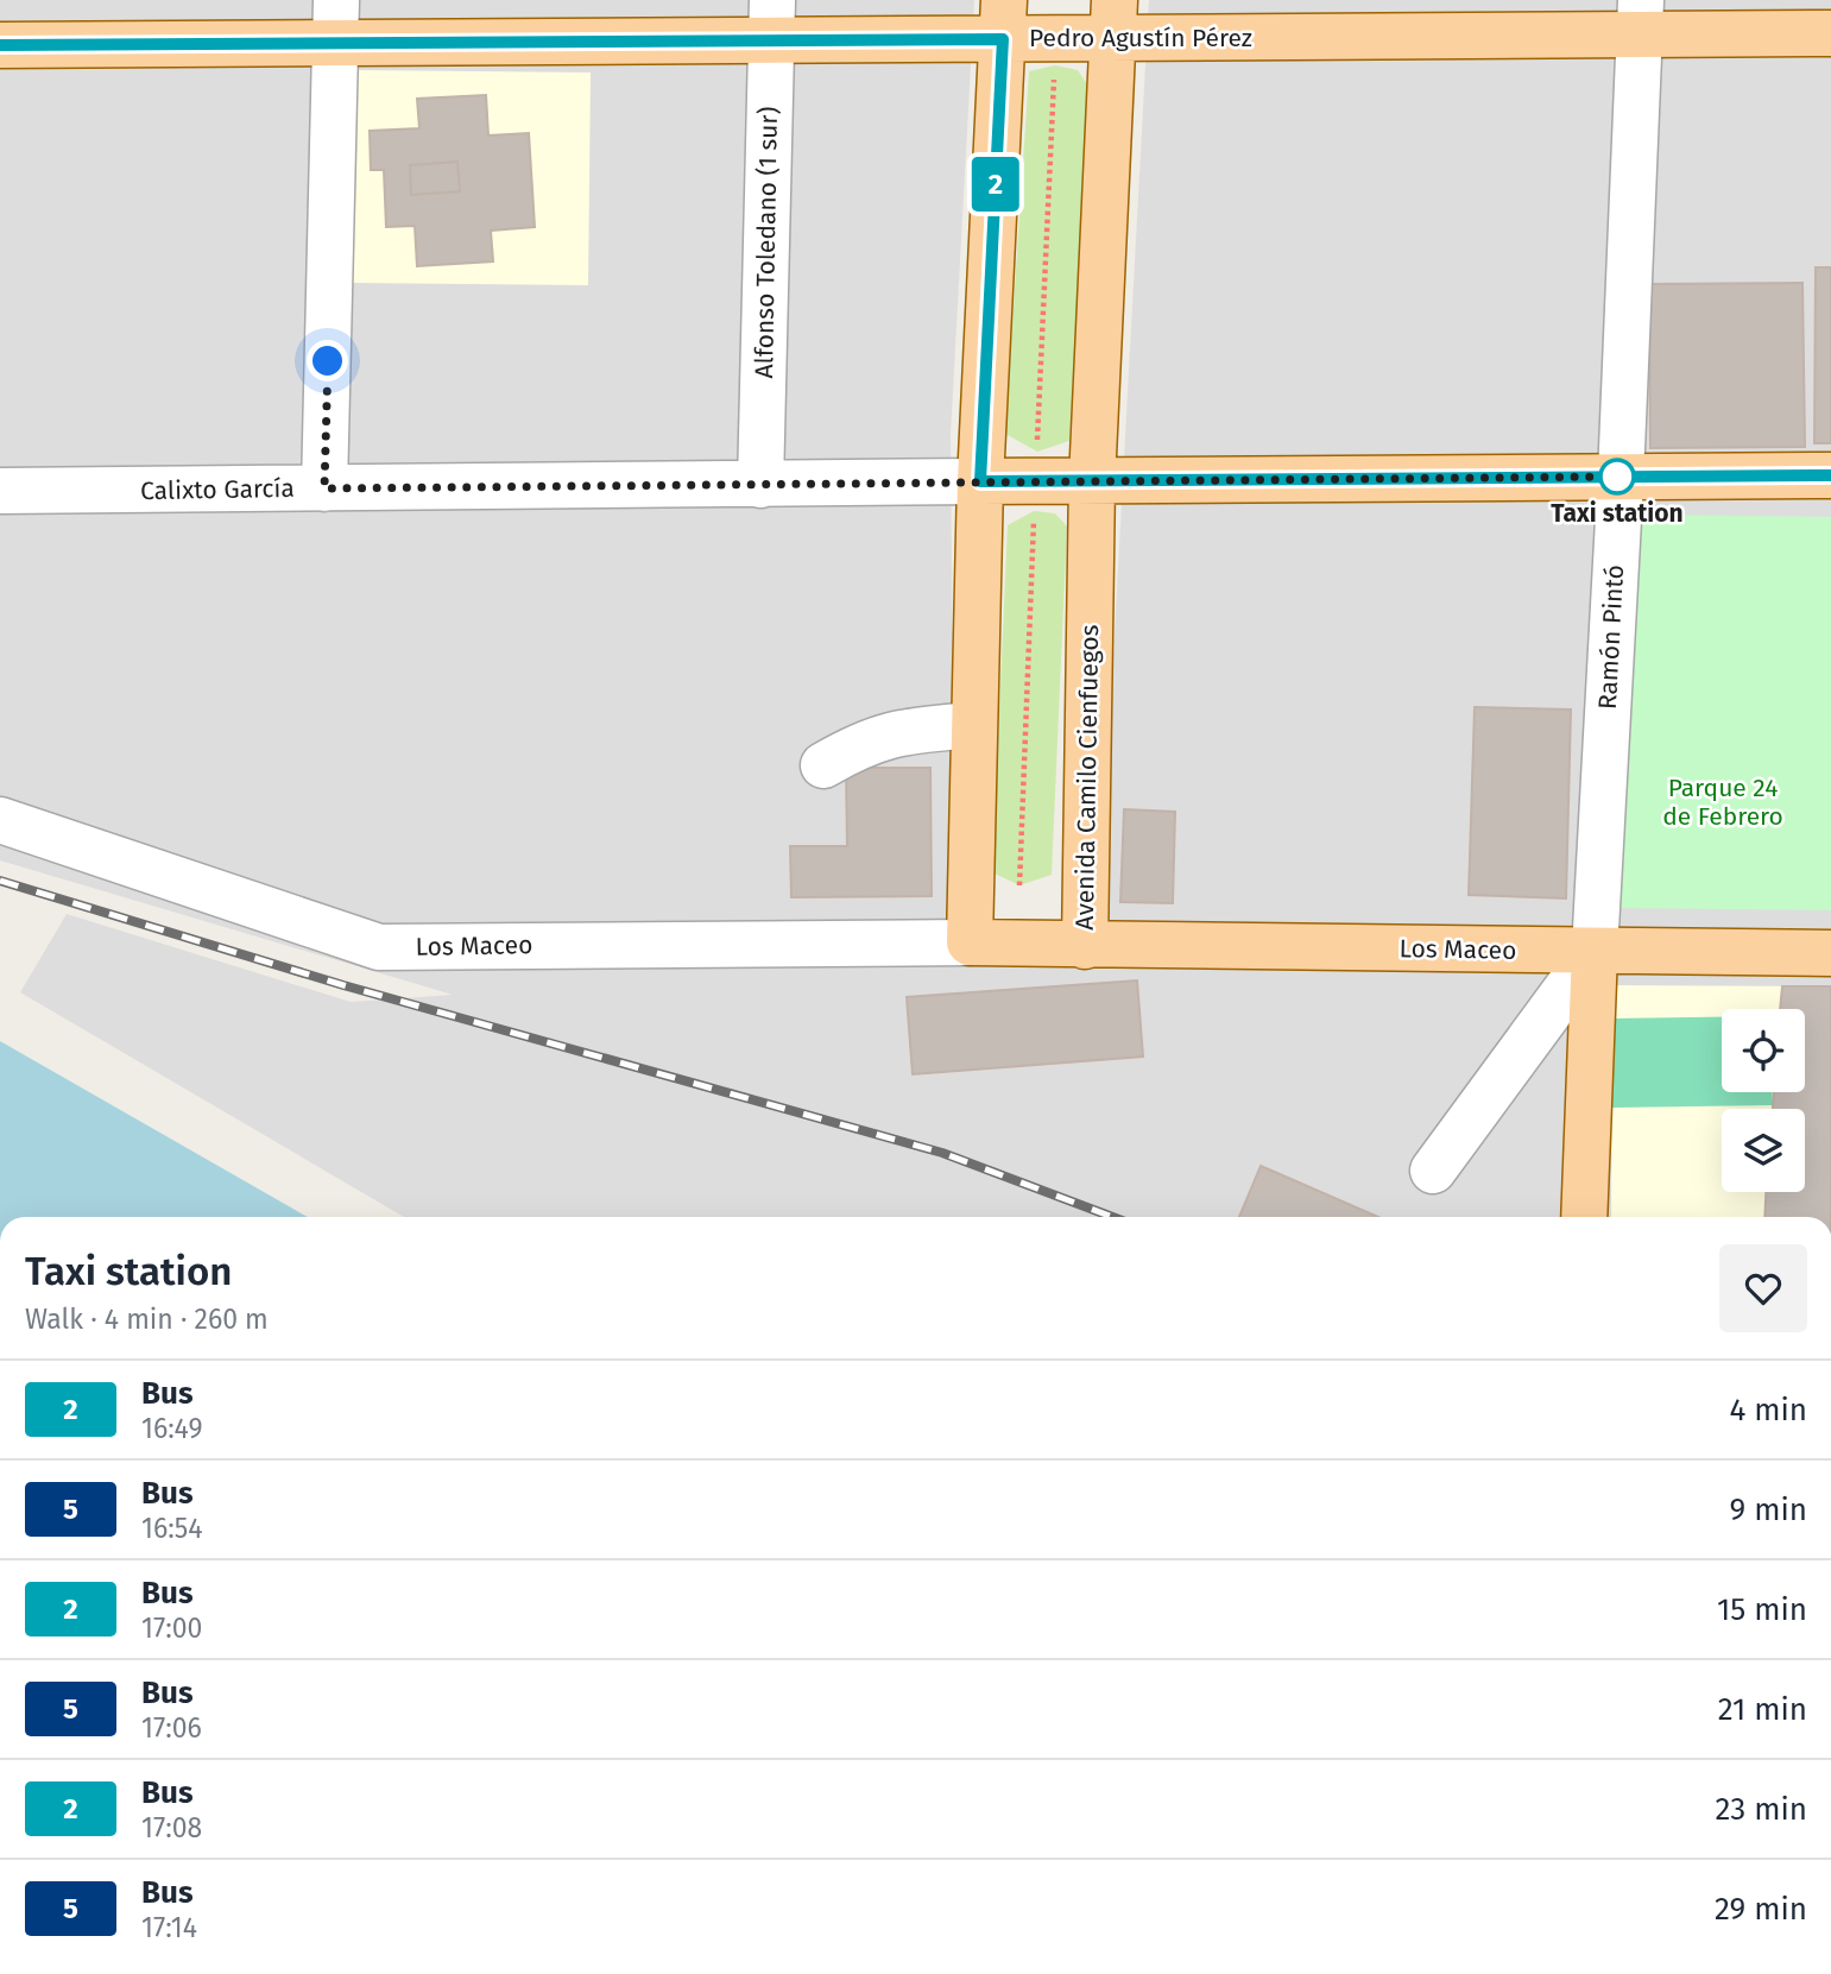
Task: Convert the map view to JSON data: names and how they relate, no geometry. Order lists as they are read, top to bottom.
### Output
{
  "streets": {
    "main road": [
      "Pedro Agustín Pérez",
      "Calixto García",
      "Ramón Pintó",
      "Avenida Camilo Cienfuegos",
      "Los Maceo"
    ],
    "street": ["Alfonso Toledano (1 sur)"]
  },
  "crossings": [
    ["Pedro Agustín Pérez", "Alfonso Toledano (1 sur)"],
    ["Pedro Agustín Pérez", "Ramón Pintó"],
    ["Pedro Agustín Pérez", "Avenida Camilo Cienfuegos"],
    ["Alfonso Toledano (1 sur)", "Calixto García"],
    ["Calixto García", "Ramón Pintó"],
    ["Calixto García", "Avenida Camilo Cienfuegos"],
    ["Ramón Pintó", "Los Maceo"],
    ["Avenida Camilo Cienfuegos", "Los Maceo"]
  ],
  "parks": ["Parque 24 de Febrero"],
  "places": ["Taxi station"],
  "lines": ["bus line 2"],
  "page": {
    "on_map": "2",
    "heading": ["Taxi station", "Walk · 4 min · 260 m"],
    "list": [
      {
        "mark": "2",
        "name": "Bus",
        "note": "16:49",
        "value": "4 min"
      },
      {
        "mark": "5",
        "name": "Bus",
        "note": "16:54",
        "value": "9 min"
      },
      {
        "mark": "2",
        "name": "Bus",
        "note": "17:00",
        "value": "15 min"
      },
      {
        "mark": "5",
        "name": "Bus",
        "note": "17:06",
        "value": "21 min"
      },
      {
        "mark": "2",
        "name": "Bus",
        "note": "17:08",
        "value": "23 min"
      },
      {
        "mark": "5",
        "name": "Bus",
        "note": "17:14",
        "value": "29 min"
      }
    ]
  }
}
